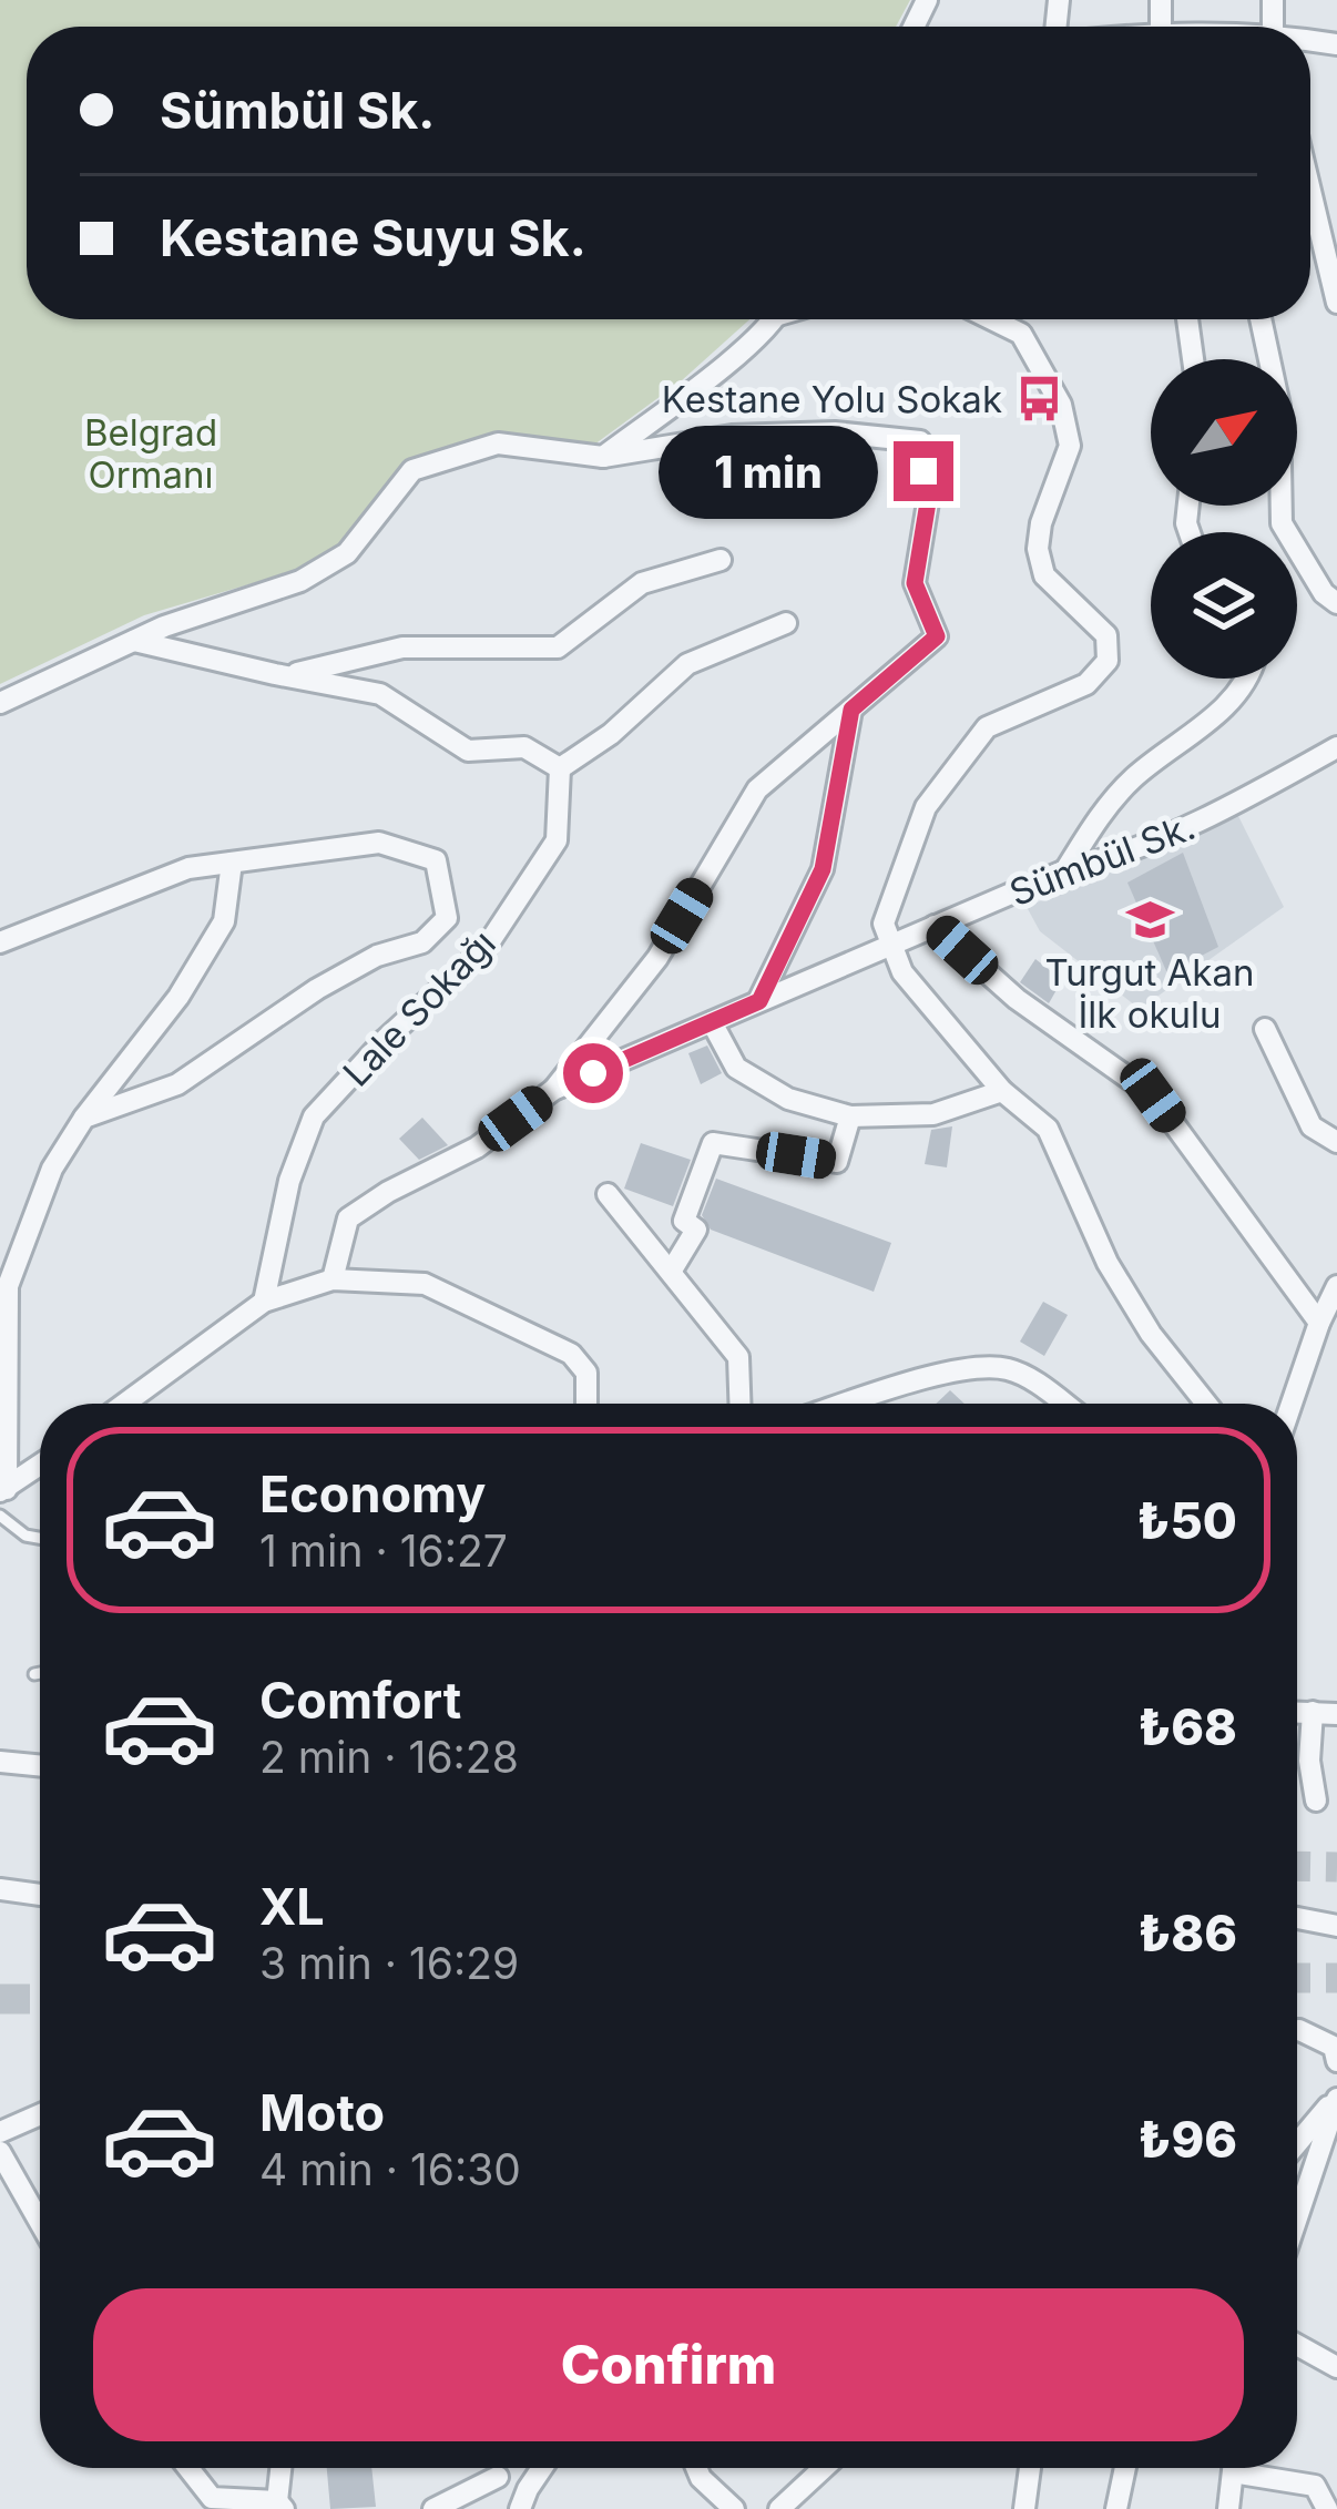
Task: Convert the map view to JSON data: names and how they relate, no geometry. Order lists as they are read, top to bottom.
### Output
{
  "streets": {
    "street": ["Sümbül Sk.", "Lale Sokağı"]
  },
  "parks": ["Belgrad Ormanı"],
  "places": {
    "bus stop": ["Kestane Yolu Sokak"],
    "school or university": ["Turgut Akan İlk okulu"]
  },
  "north": "top right",
  "page": {
    "banner": ["Sümbül Sk.", "Kestane Suyu Sk."],
    "bubble": "1 min",
    "list": [
      {
        "name": "Economy",
        "note": "1 min · 16:27",
        "value": "₺50"
      },
      {
        "name": "Comfort",
        "note": "2 min · 16:28",
        "value": "₺68"
      },
      {
        "name": "XL",
        "note": "3 min · 16:29",
        "value": "₺86"
      },
      {
        "name": "Moto",
        "note": "4 min · 16:30",
        "value": "₺96"
      }
    ],
    "buttons": "Confirm"
  }
}
